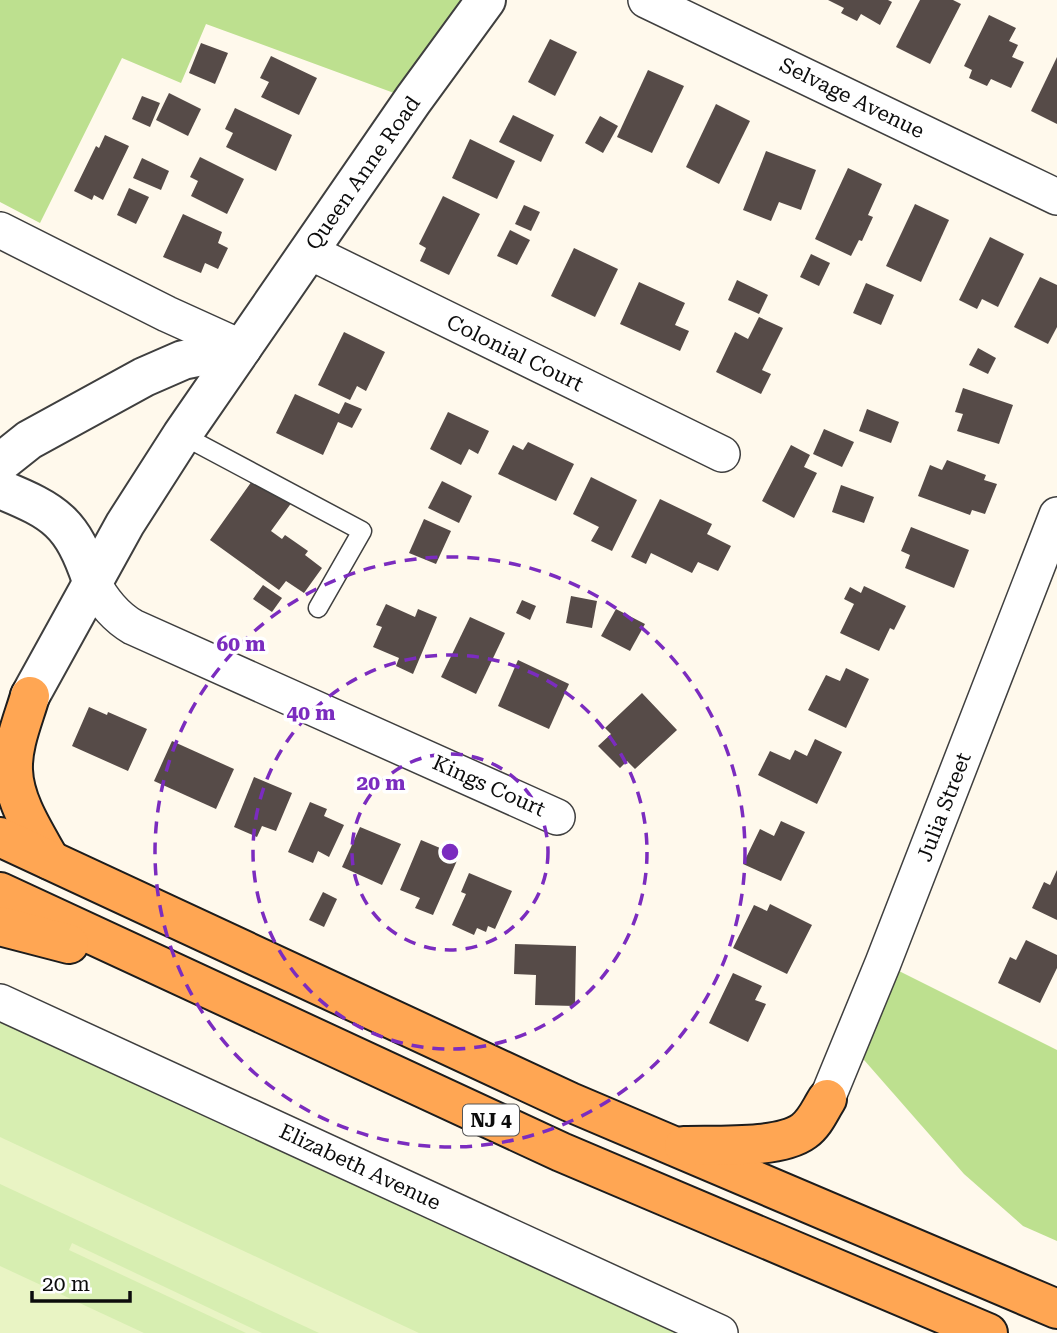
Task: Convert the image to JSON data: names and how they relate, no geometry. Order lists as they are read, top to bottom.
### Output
{
  "streets": {
    "highway": ["NJ 4"],
    "street": [
      "Selvage Avenue",
      "Queen Anne Road",
      "Colonial Court",
      "Kings Court",
      "Julia Street",
      "Elizabeth Avenue"
    ]
  },
  "crossings": [
    ["Queen Anne Road", "Colonial Court"],
    ["Queen Anne Road", "Kings Court"]
  ],
  "scale_bar": "20 m",
  "rings": ["60 m", "40 m", "20 m"]
}
